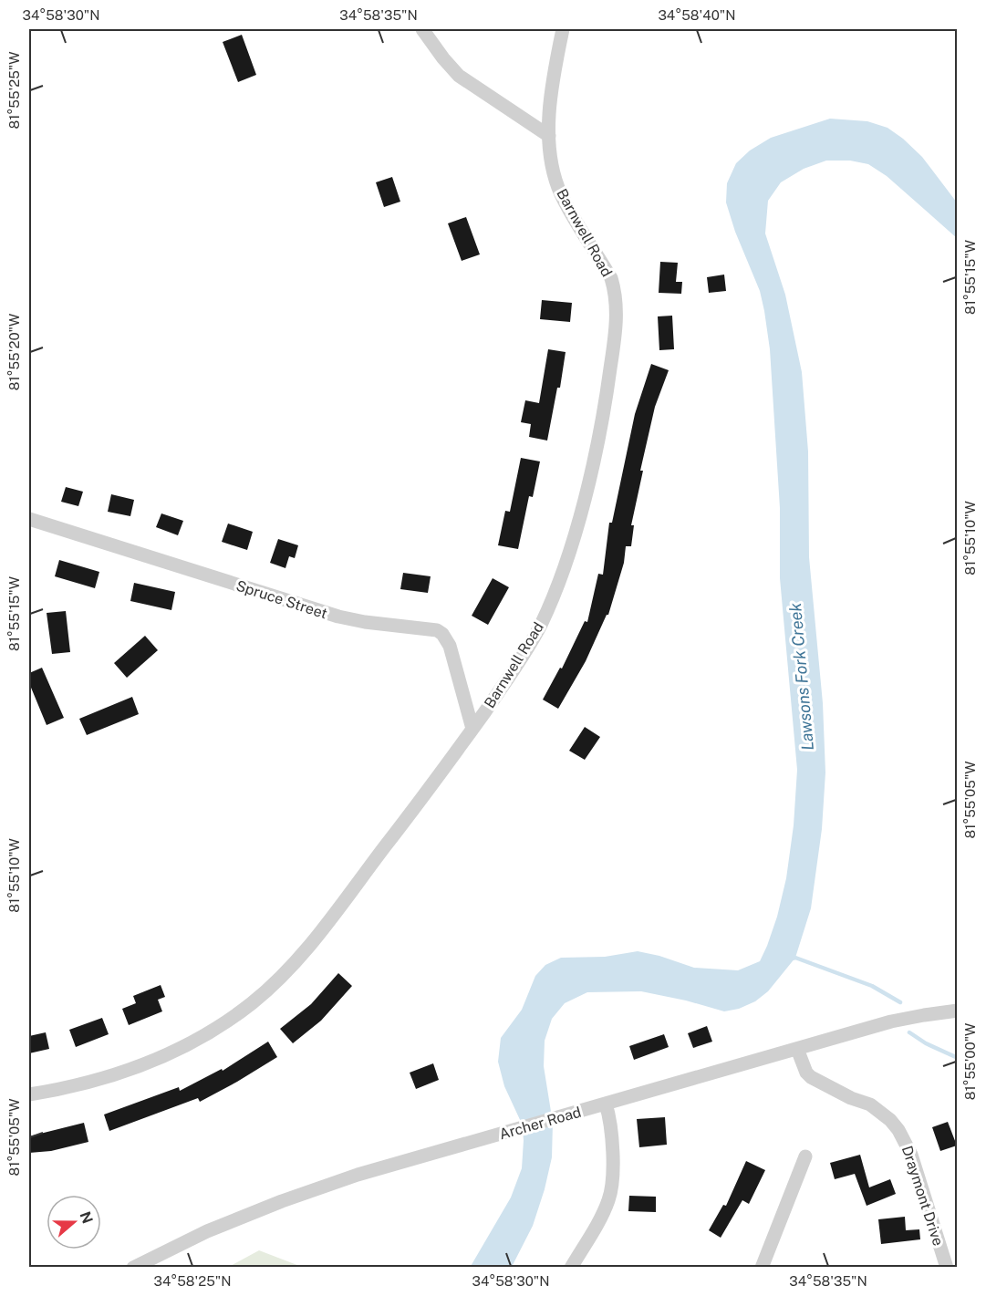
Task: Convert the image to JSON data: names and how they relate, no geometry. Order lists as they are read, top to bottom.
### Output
{
  "streets": {
    "street": [
      "Barnwell Road",
      "Spruce Street",
      "Archer Road",
      "Draymont Drive"
    ]
  },
  "crossings": [
    ["Barnwell Road", "Spruce Street"],
    ["Archer Road", "Draymont Drive"]
  ],
  "water": ["Lawsons Fork Creek"],
  "north": "right",
  "coordinates": [
    "34°58'30\"N",
    "34°58'35\"N",
    "34°58'40\"N",
    "81°55'25\"W",
    "81°55'15\"W",
    "81°55'20\"W",
    "81°55'10\"W",
    "81°55'05\"W",
    "81°55'00\"W",
    "34°58'25\"N"
  ]
}
